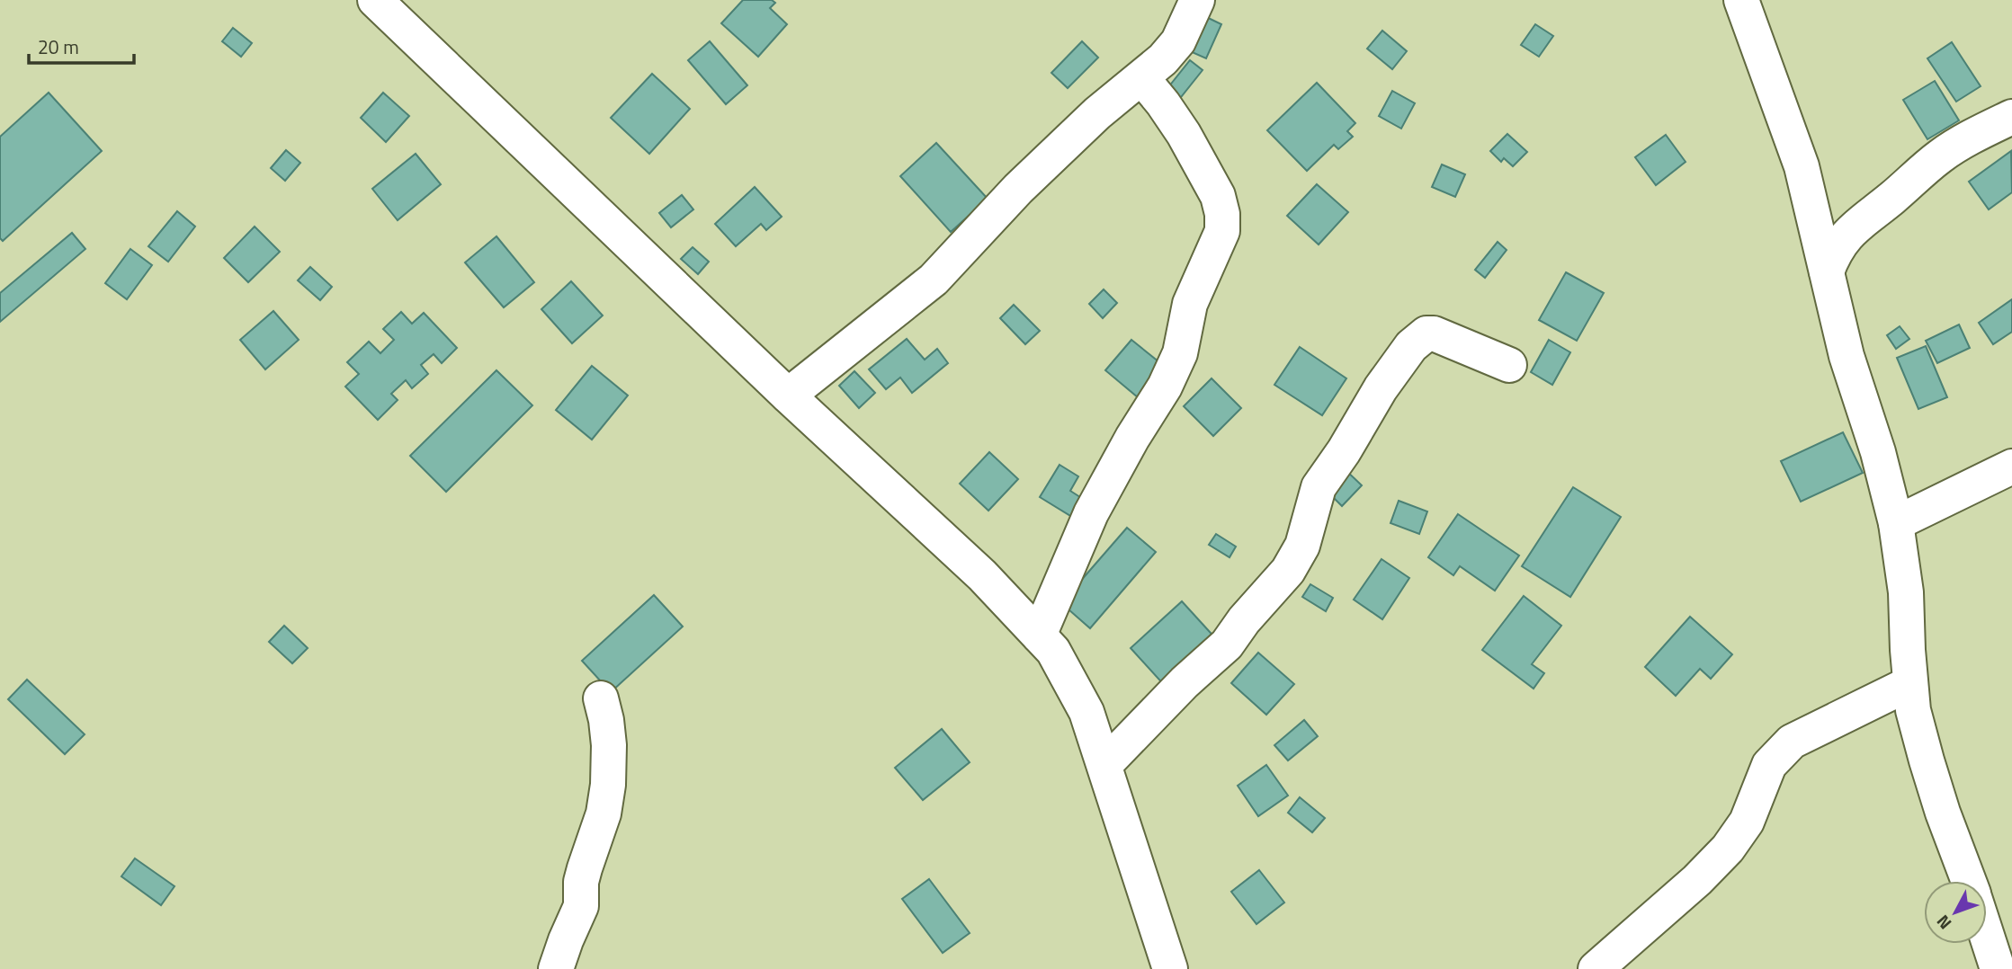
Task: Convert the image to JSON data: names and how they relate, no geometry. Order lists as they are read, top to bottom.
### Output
{
  "scale_bar": "20 m",
  "north": "bottom left"
}
